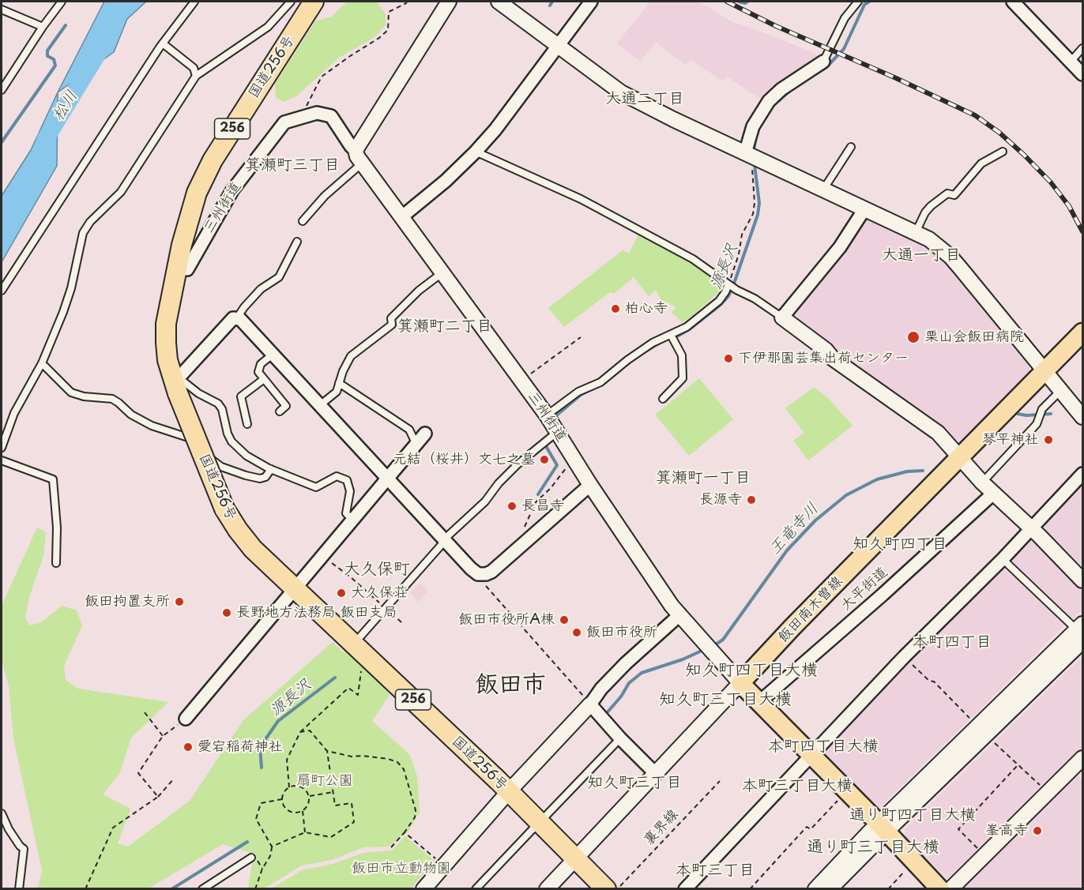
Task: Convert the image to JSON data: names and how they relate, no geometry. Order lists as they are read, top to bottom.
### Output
{
  "streets": {
    "highway": ["国道256号", "256"],
    "main road": ["飯田南木曽線"],
    "street": ["三州街道", "大平街道"],
    "path": ["裏界線"]
  },
  "crossings": [
    ["国道256号", "三州街道"],
    ["三州街道", "飯田南木曽線"]
  ],
  "districts": [
    "大通二丁目",
    "箕瀬町三丁目",
    "大通一丁目",
    "箕瀬町二丁目",
    "箕瀬町一丁目",
    "知久町四丁目",
    "大久保町",
    "本町四丁目",
    "知久町四丁目大横",
    "飯田市",
    "知久町三丁目大横",
    "本町四丁目大横",
    "知久町三丁目",
    "本町三丁目大横",
    "通り町四丁目大横",
    "通り町三丁目大横",
    "本町三丁目"
  ],
  "water": ["松川", "源長沢", "王竜寺川"],
  "parks": ["扇町公園", "飯田市立動物園"],
  "places": [
    "柏心寺",
    "栗山会飯田病院",
    "下伊那園芸集出荷センター",
    "琴平神社",
    "元結（桜井）文七之墓",
    "長源寺",
    "長昌寺",
    "大久保荘",
    "飯田拘置支所",
    "長野地方法務局 飯田支局",
    "飯田市役所A棟",
    "飯田市役所",
    "愛宕稲荷神社",
    "峯高寺"
  ]
}
